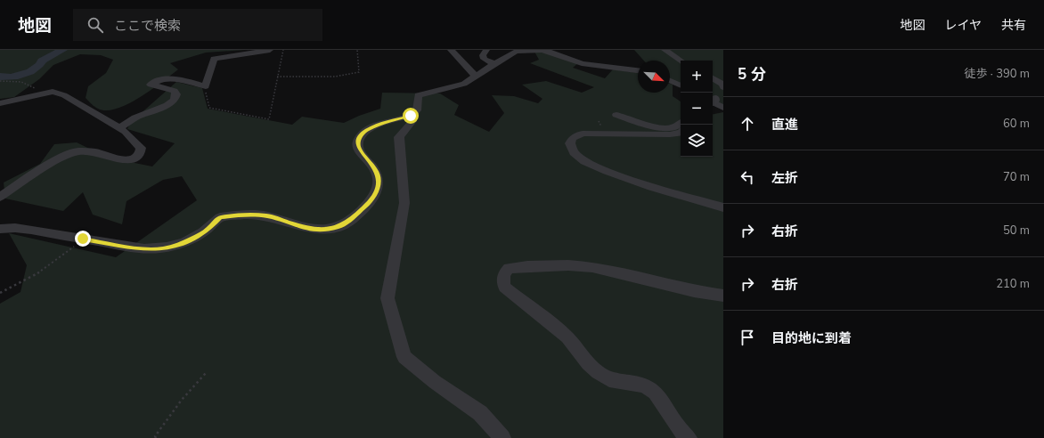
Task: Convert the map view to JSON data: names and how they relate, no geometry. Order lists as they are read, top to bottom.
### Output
{
  "north": "bottom right",
  "page": {
    "header": "地図",
    "search": "ここで検索",
    "nav": ["地図", "レイヤ", "共有"],
    "heading": ["5 分", "徒歩 · 390 m"],
    "map_buttons": ["+", "−"],
    "list": [
      ["直進", "60 m"],
      ["左折", "70 m"],
      ["右折", "50 m"],
      ["右折", "210 m"],
      "目的地に到着"
    ]
  }
}
